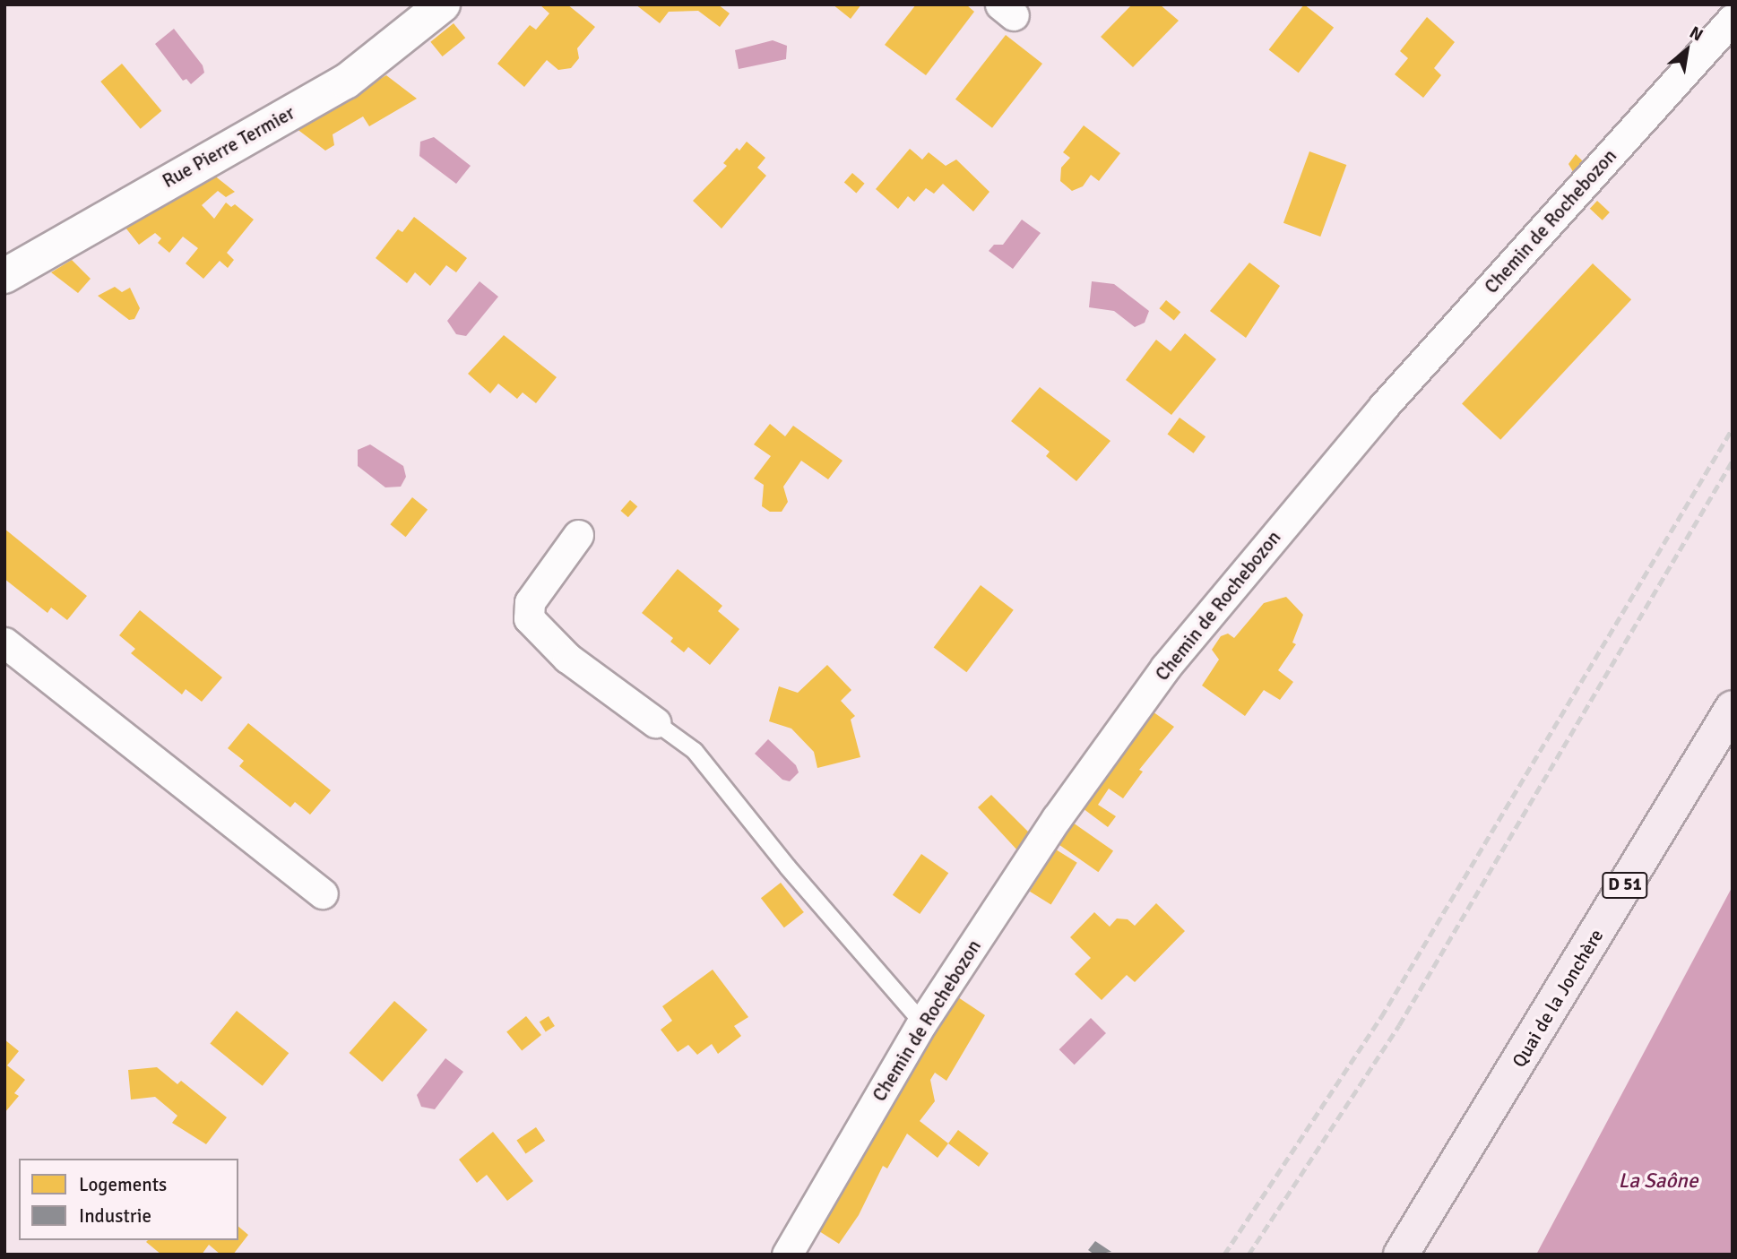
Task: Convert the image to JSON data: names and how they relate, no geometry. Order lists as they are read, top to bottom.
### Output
{
  "streets": {
    "main road": ["D 51", "Quai de la Jonchère"],
    "street": ["Rue Pierre Termier", "Chemin de Rochebozon"]
  },
  "water": ["La Saône"],
  "legend": ["Logements", "Industrie"],
  "north": "top right"
}
